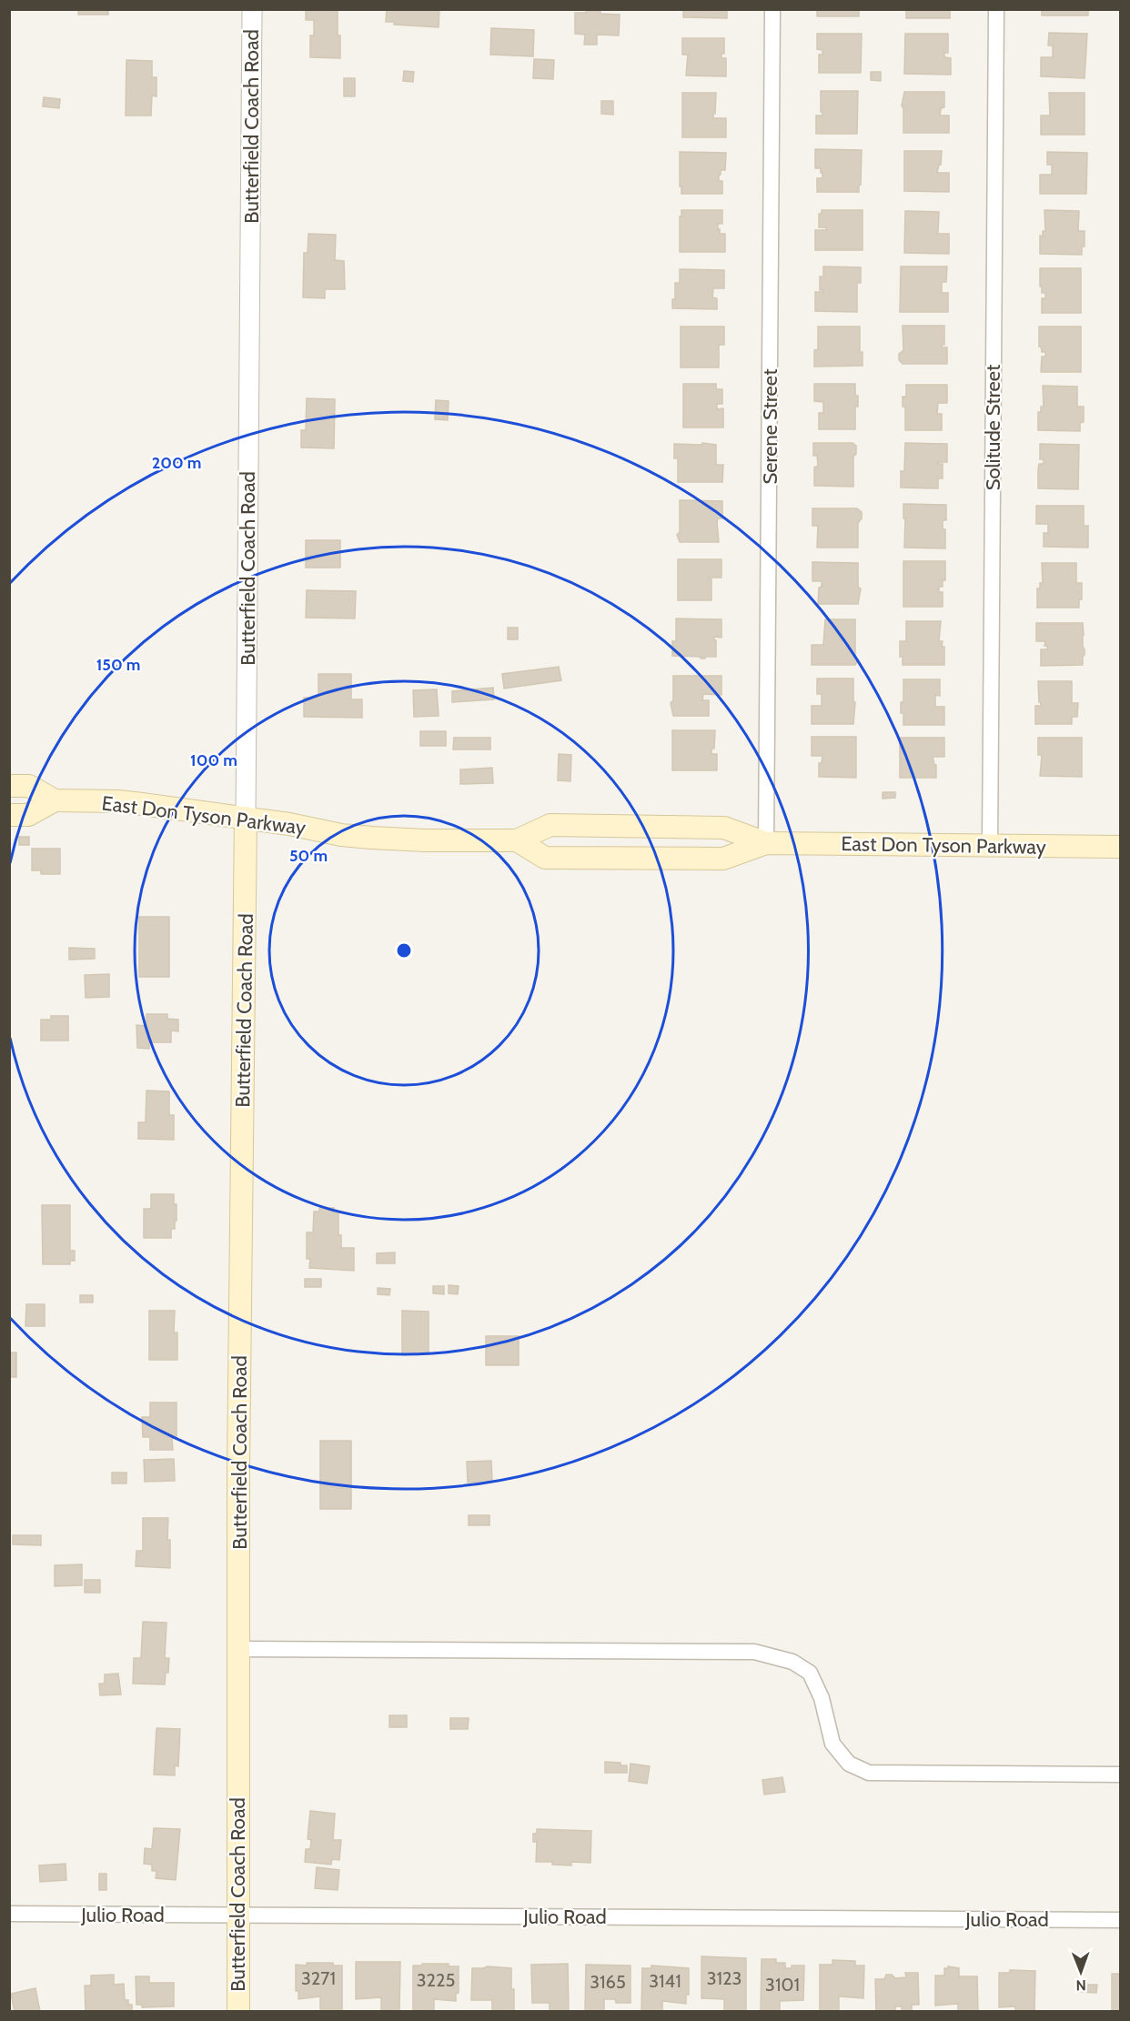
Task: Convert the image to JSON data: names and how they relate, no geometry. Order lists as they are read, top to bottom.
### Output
{
  "streets": {
    "main road": ["Butterfield Coach Road", "East Don Tyson Parkway"],
    "street": ["Serene Street", "Solitude Street", "Julio Road"]
  },
  "crossings": [
    ["Butterfield Coach Road", "East Don Tyson Parkway"],
    ["Butterfield Coach Road", "Julio Road"],
    ["Serene Street", "East Don Tyson Parkway"],
    ["Solitude Street", "East Don Tyson Parkway"]
  ],
  "house_numbers": [
    "3271",
    "3123",
    "3225",
    "3141",
    "3165",
    "3101"
  ],
  "north": "bottom",
  "rings": [
    "200 m",
    "150 m",
    "100 m",
    "50 m"
  ]
}
